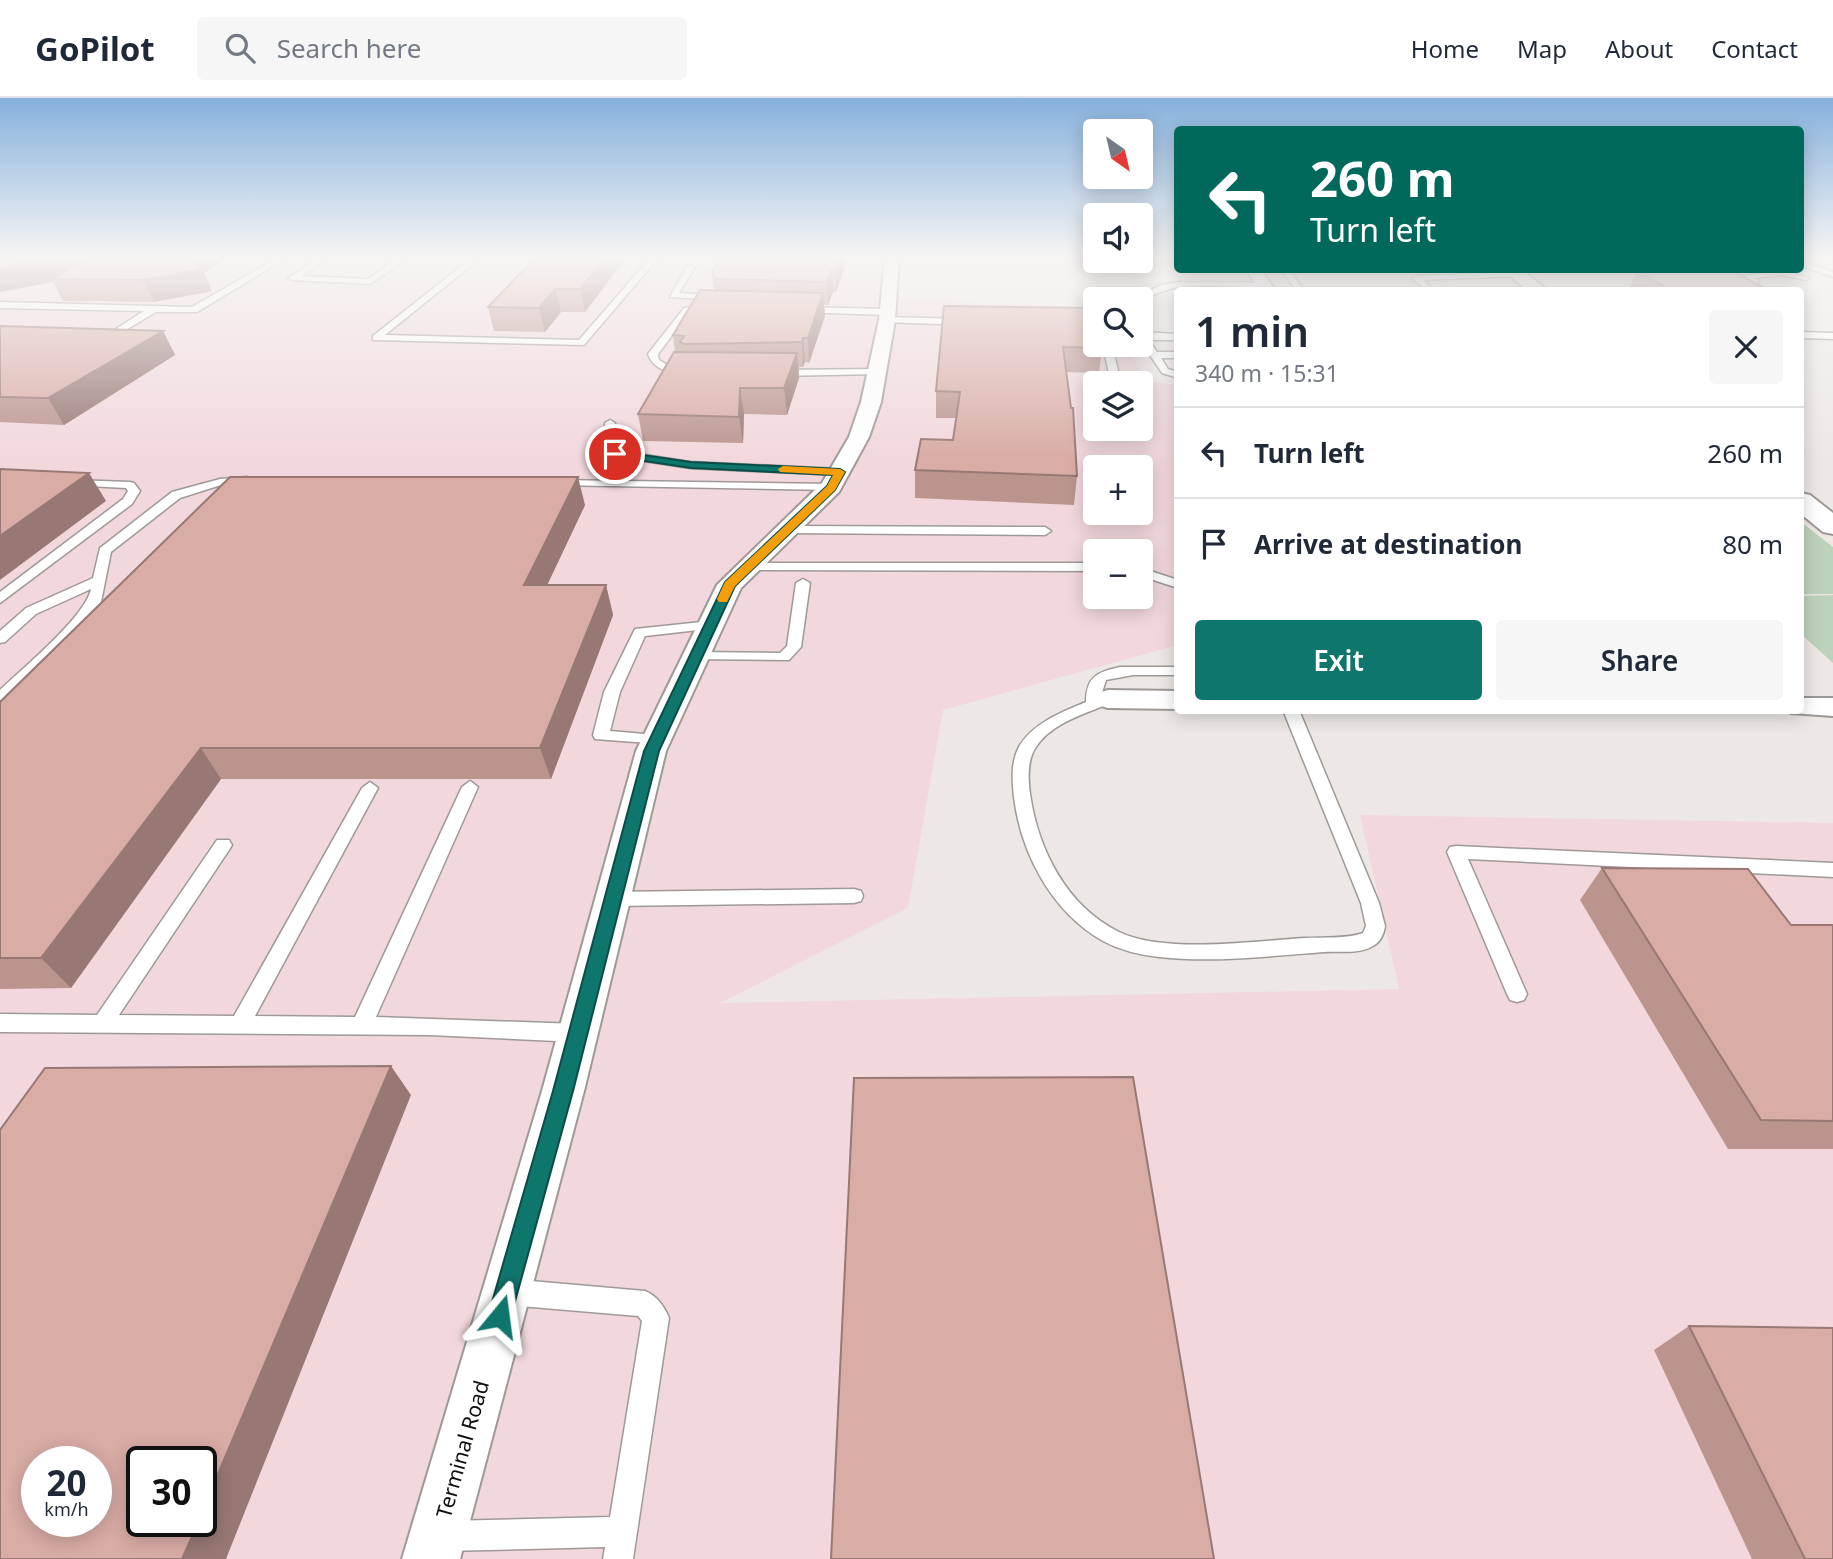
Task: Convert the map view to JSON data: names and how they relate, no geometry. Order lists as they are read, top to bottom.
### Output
{
  "streets": {
    "street": ["Terminal Road"]
  },
  "north": "bottom right",
  "page": {
    "header": "GoPilot",
    "search": "Search here",
    "nav": [
      "Home",
      "Map",
      "About",
      "Contact"
    ],
    "map_buttons": ["+", "−"],
    "turn": ["260 m", "Turn left"],
    "heading": ["1 min", "340 m · 15:31"],
    "list": [
      {
        "name": "Turn left",
        "value": "260 m"
      },
      {
        "name": "Arrive at destination",
        "value": "80 m"
      }
    ],
    "buttons": ["Exit", "Share"],
    "speed": "20 km/h",
    "limit": "30"
  }
}
